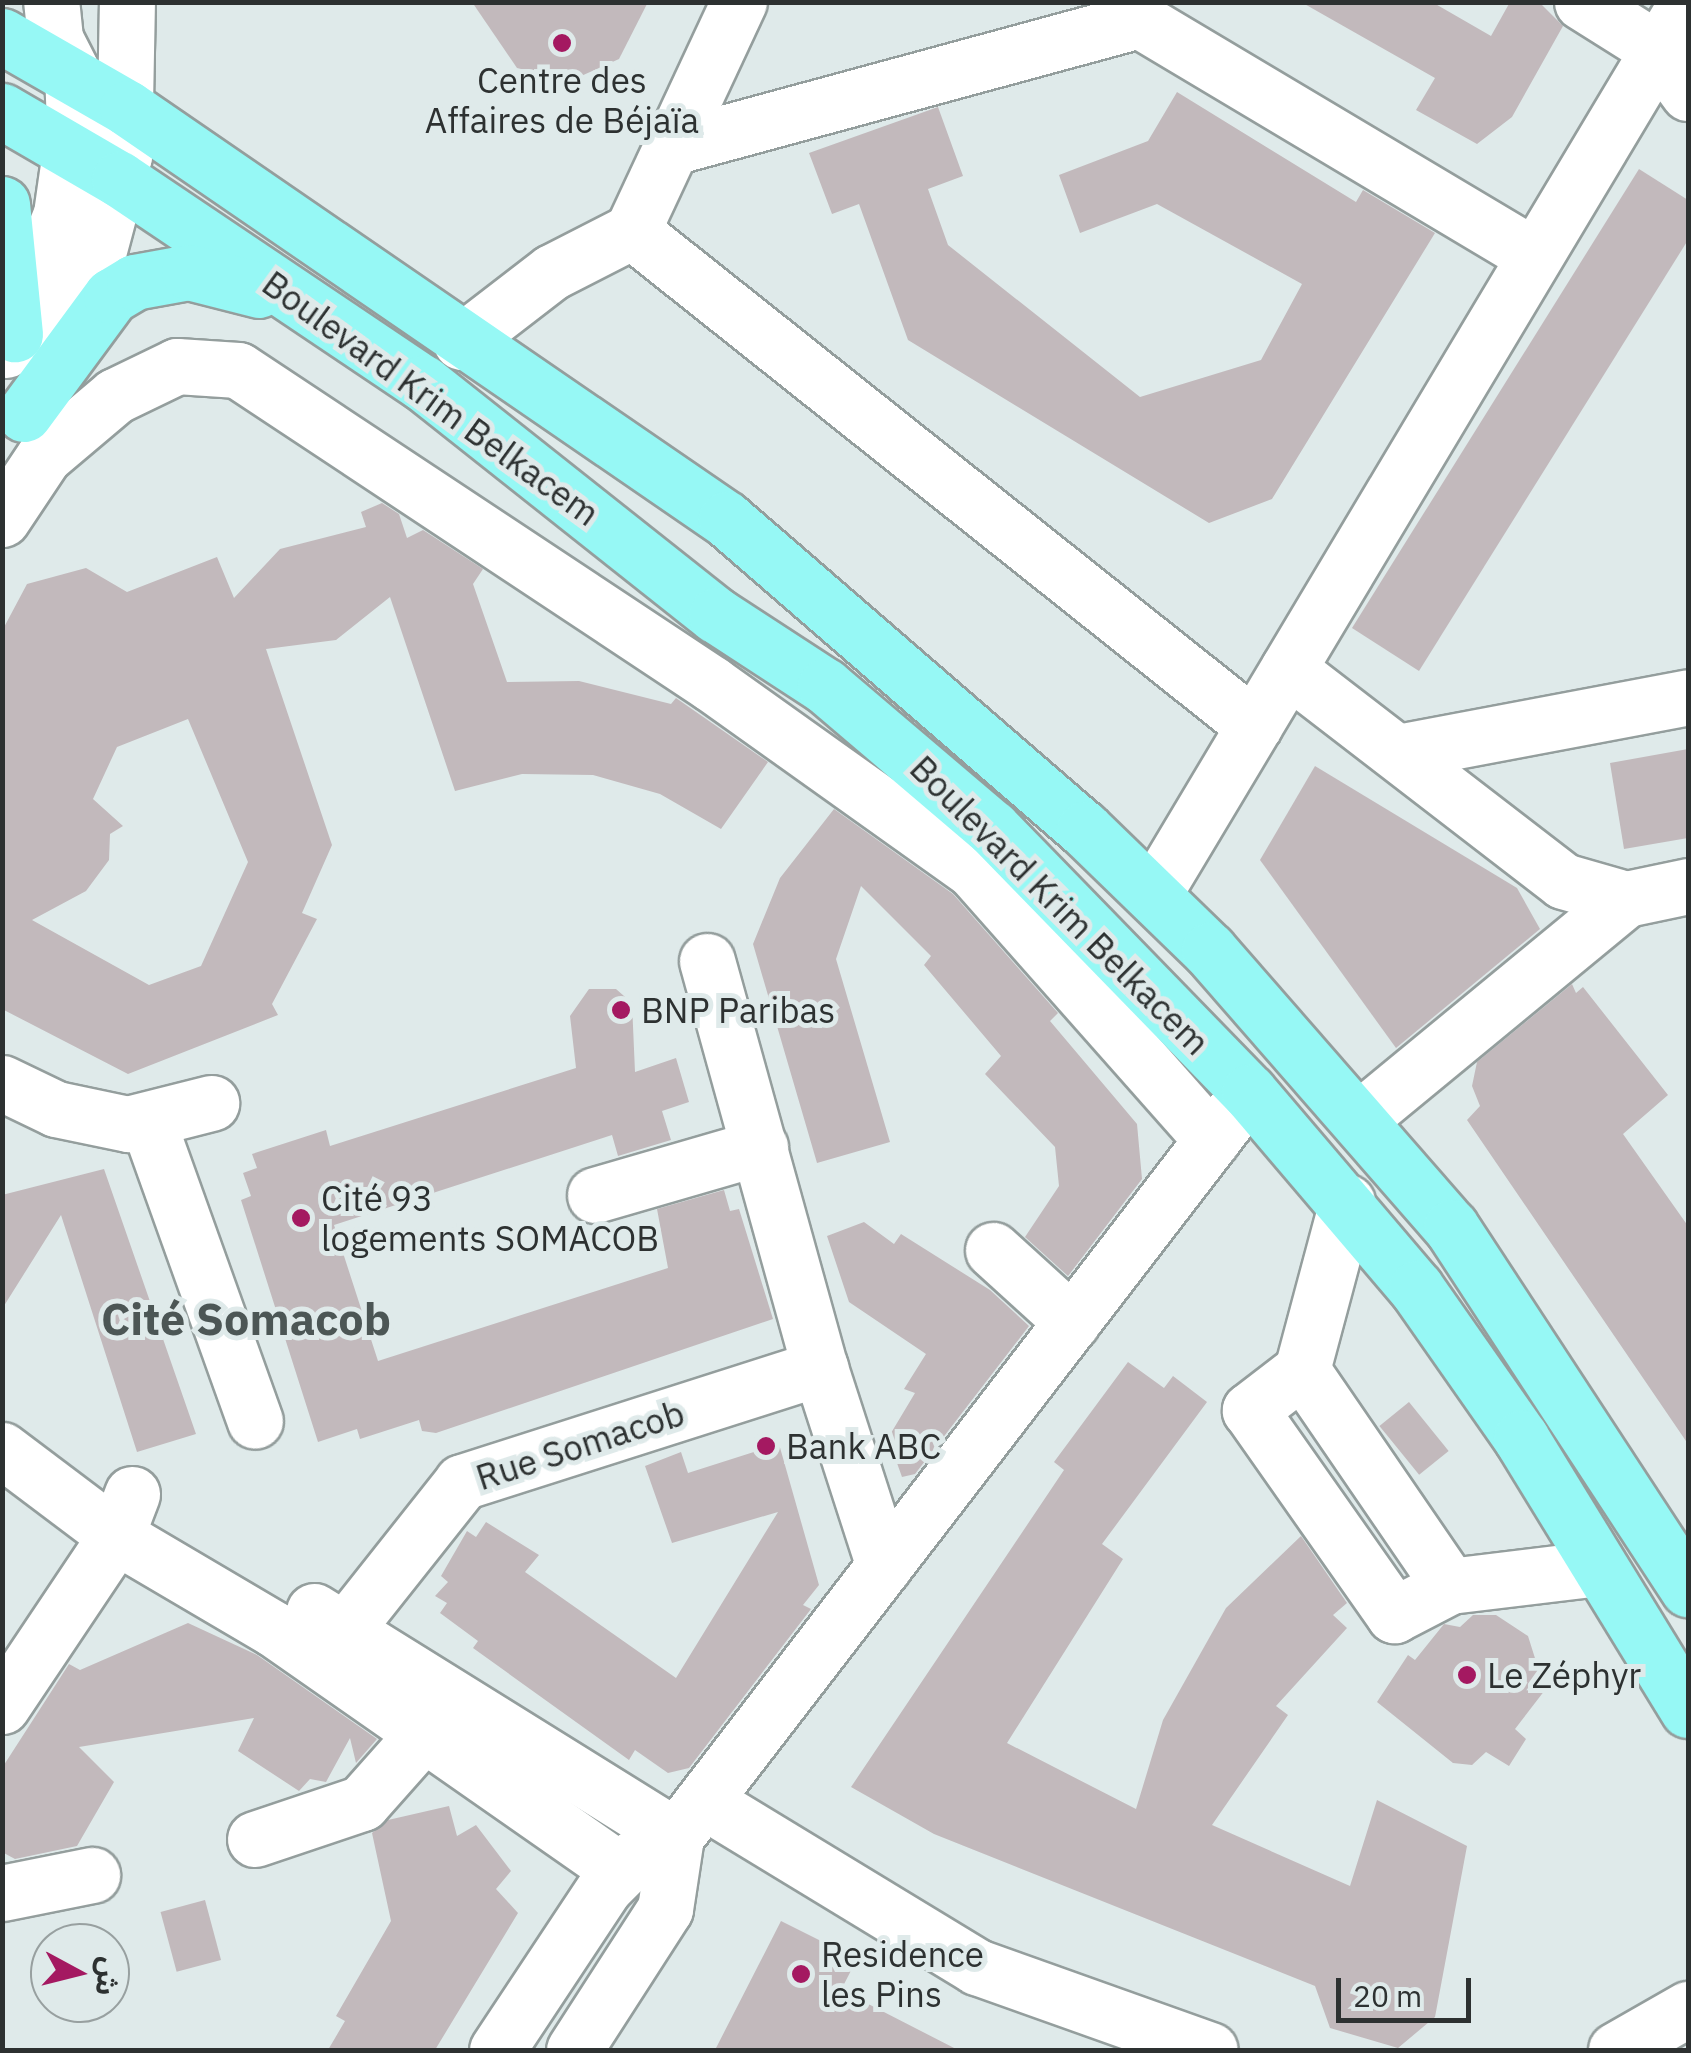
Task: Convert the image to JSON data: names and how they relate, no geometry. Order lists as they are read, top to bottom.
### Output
{
  "streets": {
    "main road": ["Boulevard Krim Belkacem"],
    "street": ["Rue Somacob"]
  },
  "districts": ["Cité Somacob"],
  "places": [
    "Centre des Affaires de Béjaïa",
    "BNP Paribas",
    "Cité 93 logements SOMACOB",
    "Bank ABC",
    "Le Zéphyr",
    "Residence les Pins"
  ],
  "scale_bar": "20 m",
  "north": "right"
}
